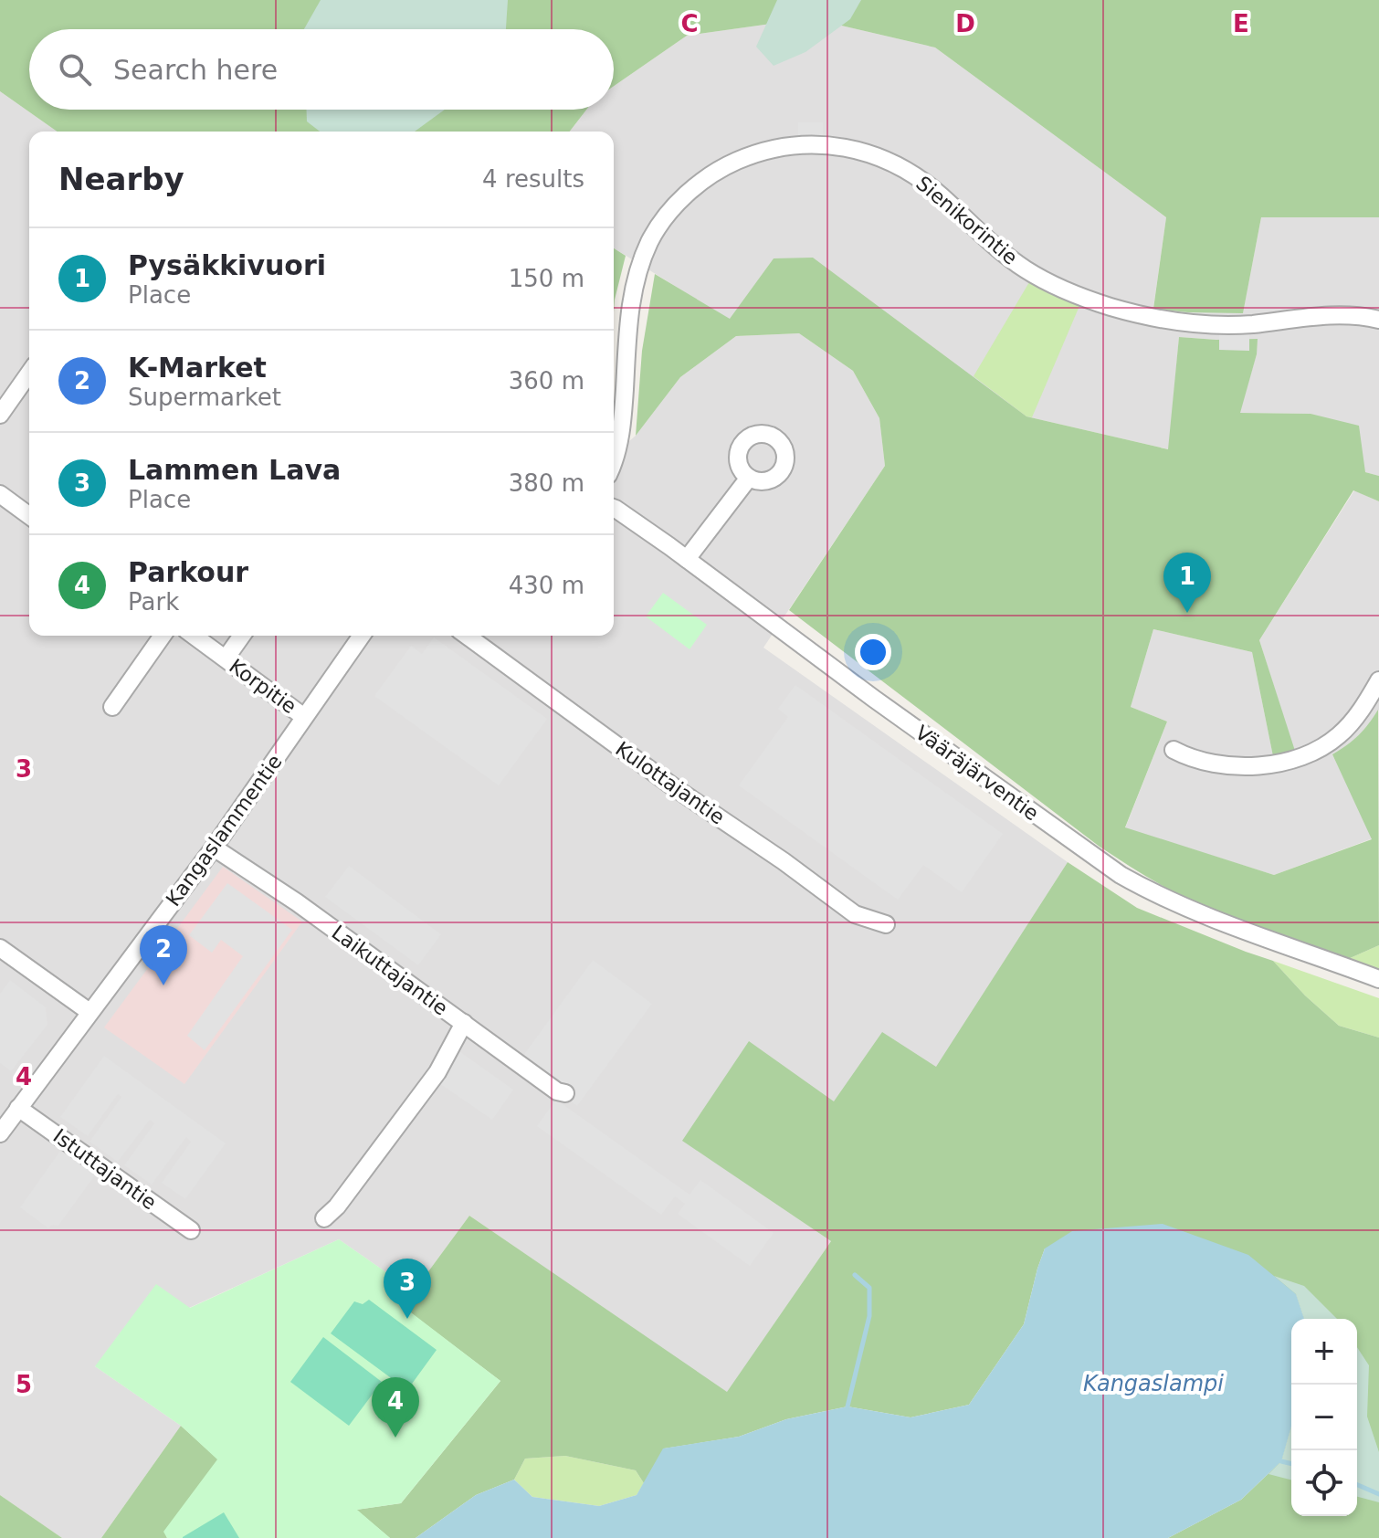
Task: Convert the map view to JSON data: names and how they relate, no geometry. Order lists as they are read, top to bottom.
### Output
{
  "streets": {
    "street": [
      "Sienikorintie",
      "Korpitie",
      "Vääräjärventie",
      "Kulottajantie",
      "Kangaslammentie",
      "Laikuttajantie",
      "Istuttajantie"
    ]
  },
  "crossings": [
    ["Korpitie", "Kangaslammentie"],
    ["Kangaslammentie", "Laikuttajantie"],
    ["Kangaslammentie", "Istuttajantie"]
  ],
  "water": ["Kangaslampi"],
  "page": {
    "search": "Search here",
    "heading": ["Nearby", "4 results"],
    "list": [
      {
        "mark": "1",
        "name": "Pysäkkivuori",
        "note": "Place",
        "value": "150 m"
      },
      {
        "mark": "2",
        "name": "K-Market",
        "note": "Supermarket",
        "value": "360 m"
      },
      {
        "mark": "3",
        "name": "Lammen Lava",
        "note": "Place",
        "value": "380 m"
      },
      {
        "mark": "4",
        "name": "Parkour",
        "note": "Park",
        "value": "430 m"
      }
    ],
    "pins": [
      "1",
      "2",
      "3",
      "4"
    ],
    "map_buttons": ["+", "−"]
  },
  "grid": {
    "columns": ["C", "D", "E"],
    "rows": ["3", "4", "5"]
  }
}
